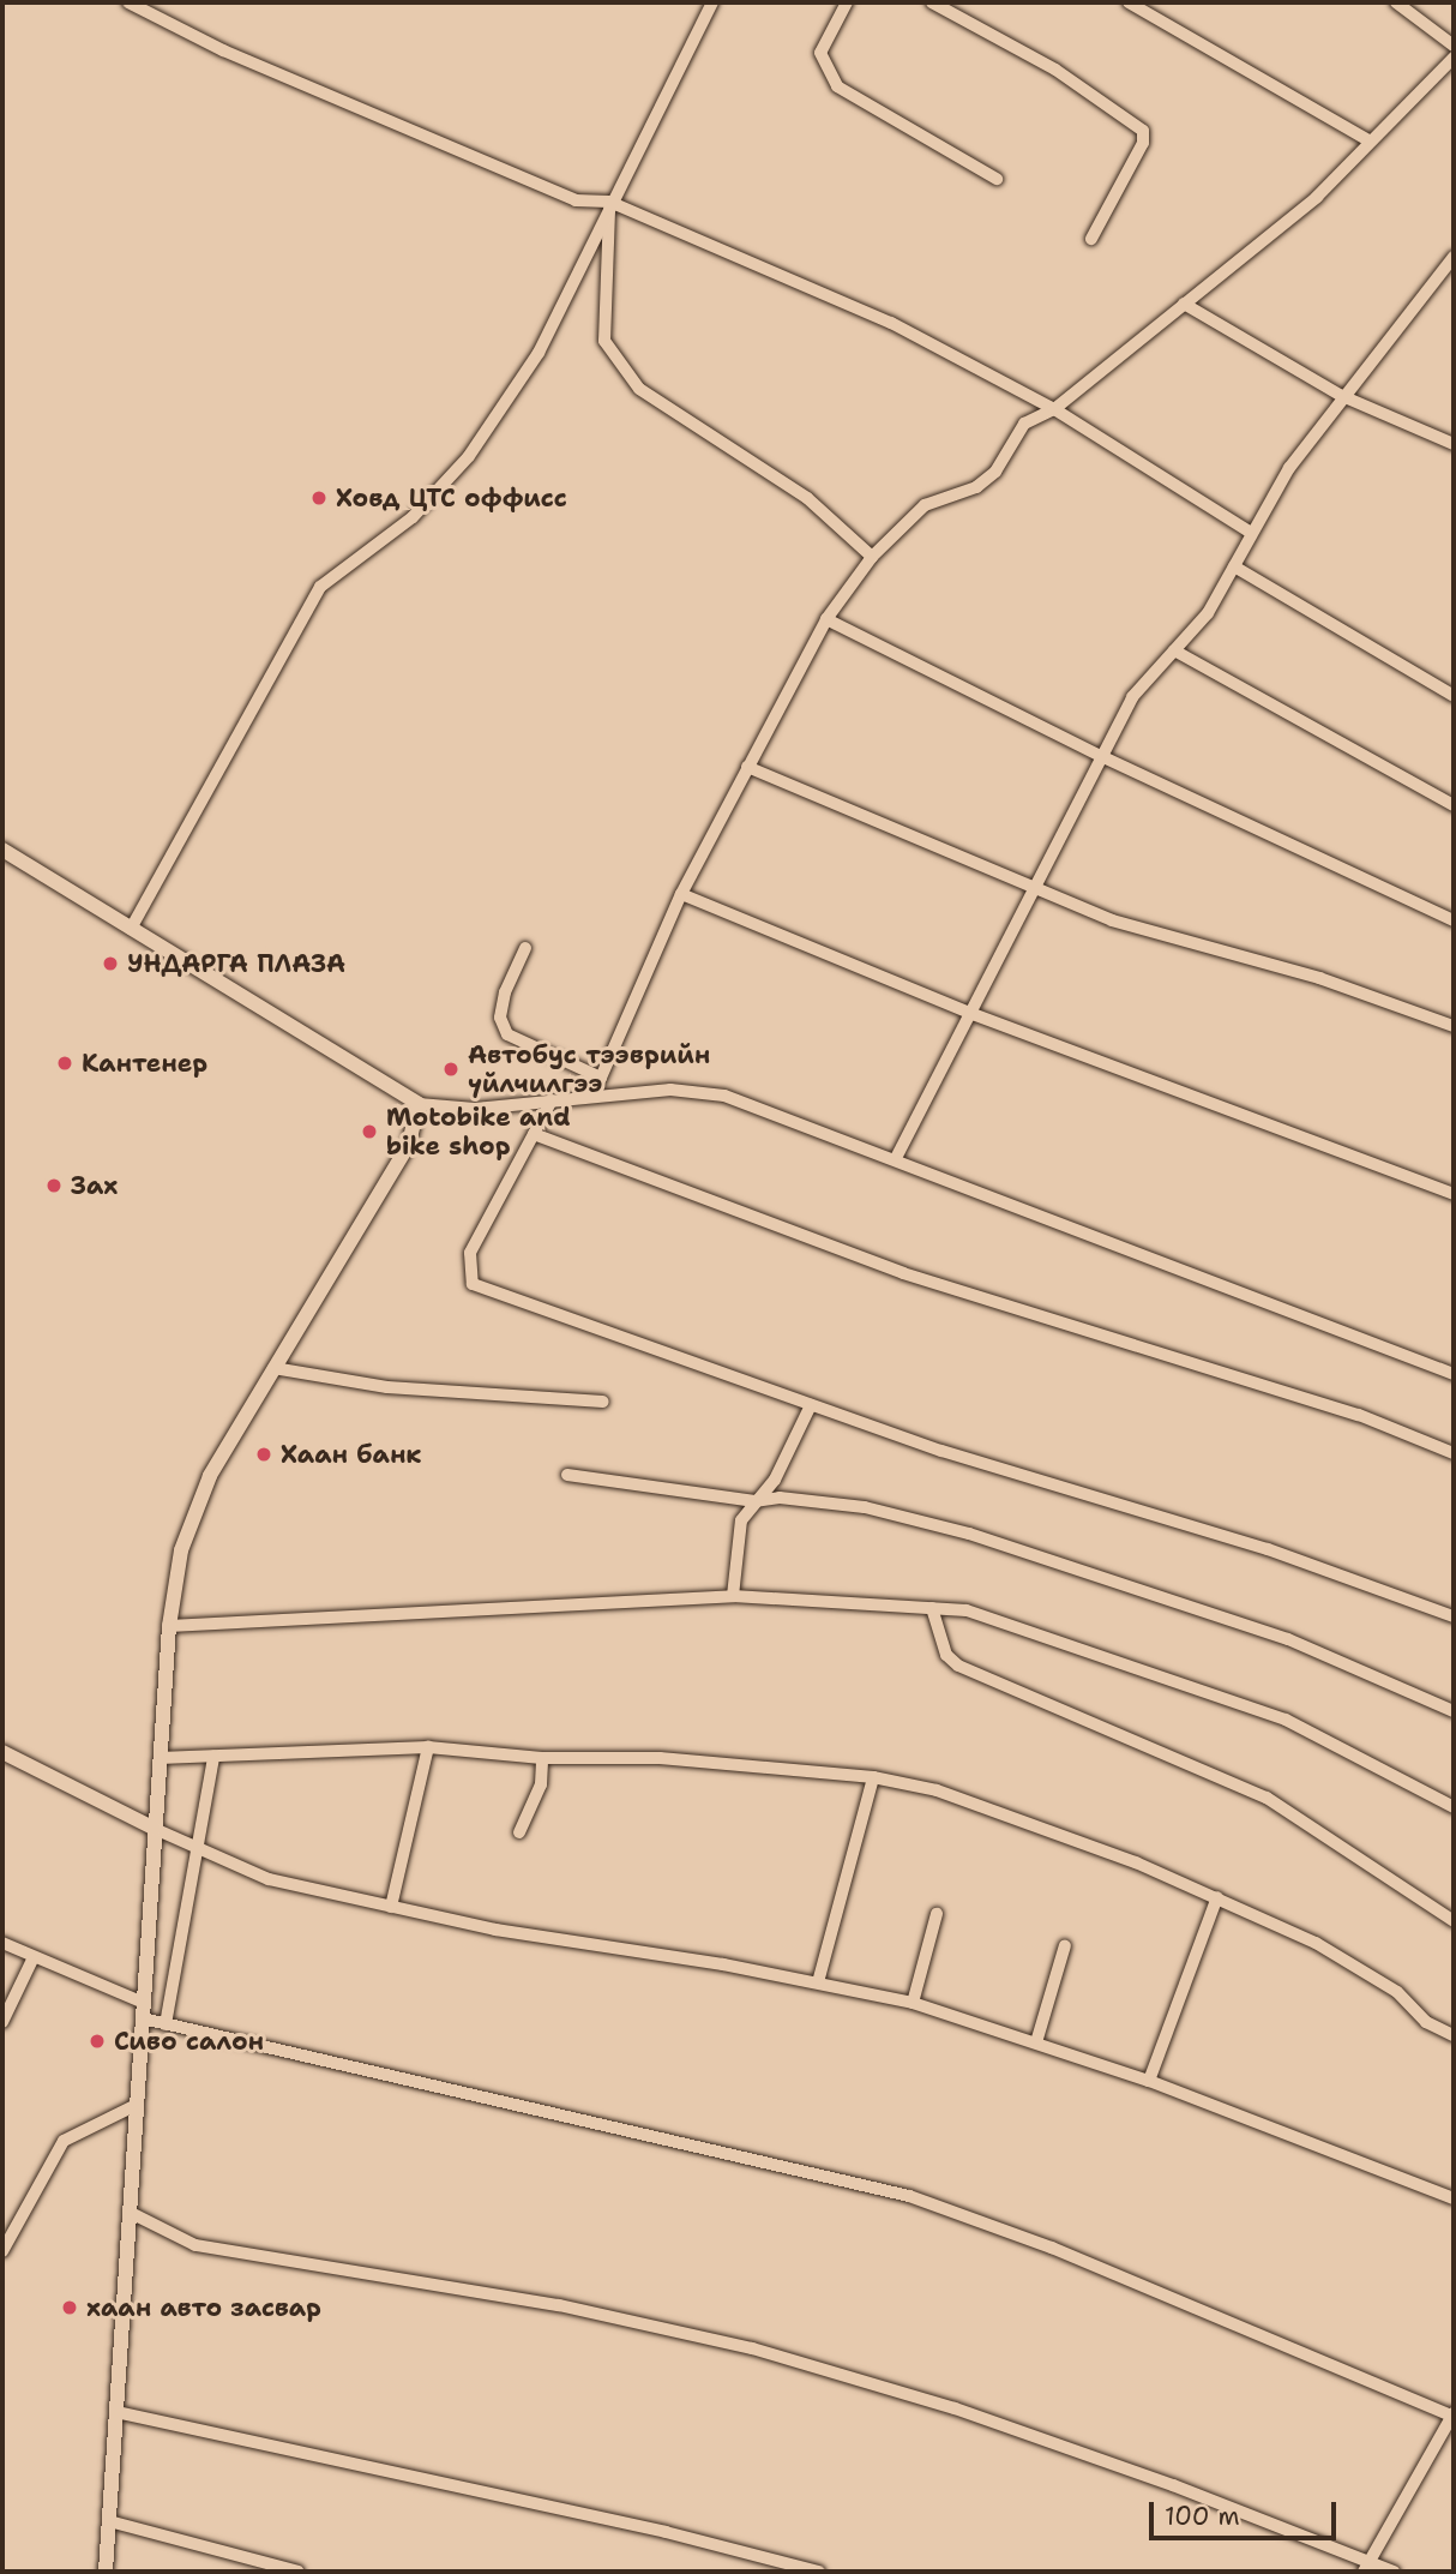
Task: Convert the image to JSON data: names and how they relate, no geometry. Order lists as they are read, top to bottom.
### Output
{
  "places": [
    "Ховд ЦТС оффисс",
    "УНДАРГА ПЛАЗА",
    "Кантенер",
    "Автобус тээврийн үйлчилгээ",
    "Motobike and bike shop",
    "Зах",
    "Хаан банк",
    "Сиво салон",
    "хаан авто засвар"
  ],
  "scale_bar": "100 m"
}
